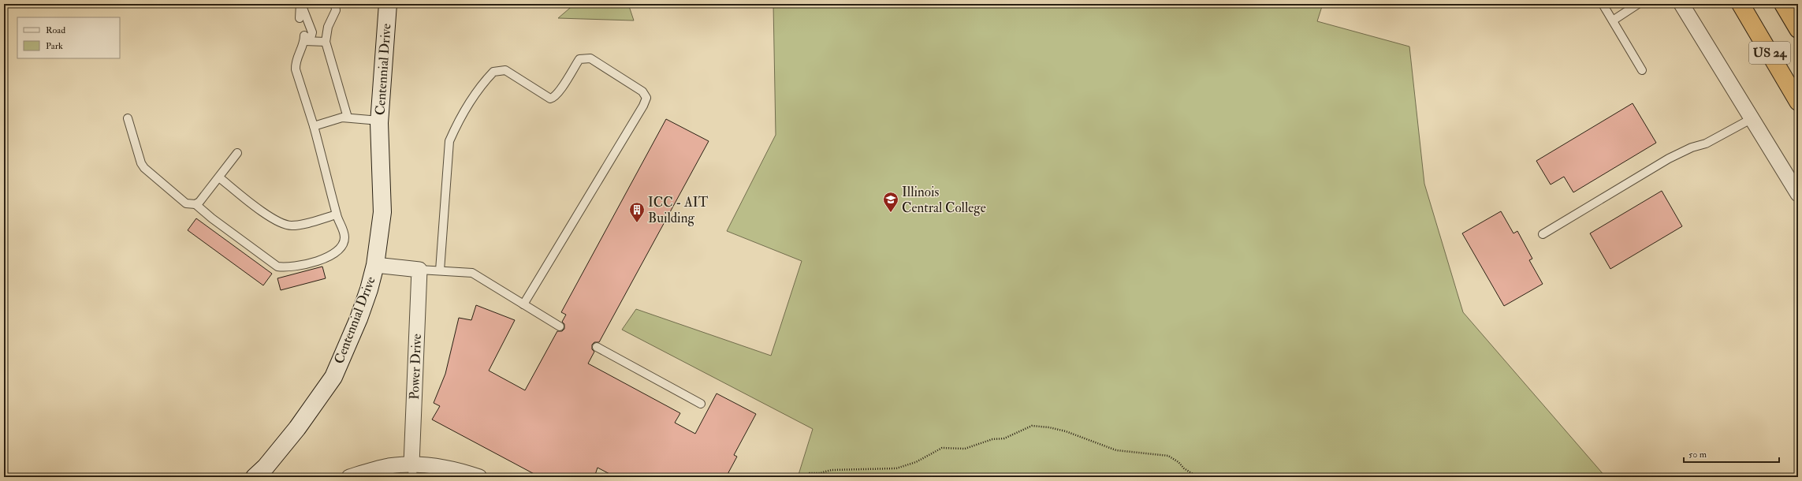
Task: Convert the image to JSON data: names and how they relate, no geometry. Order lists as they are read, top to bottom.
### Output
{
  "streets": {
    "highway": ["US 24"],
    "main road": ["Centennial Drive"],
    "street": ["Power Drive"]
  },
  "places": {
    "school or university": ["Illinois Central College"],
    "building": ["ICC - AIT Building"]
  },
  "legend": ["Road", "Park"],
  "scale_bar": "50 m"
}
